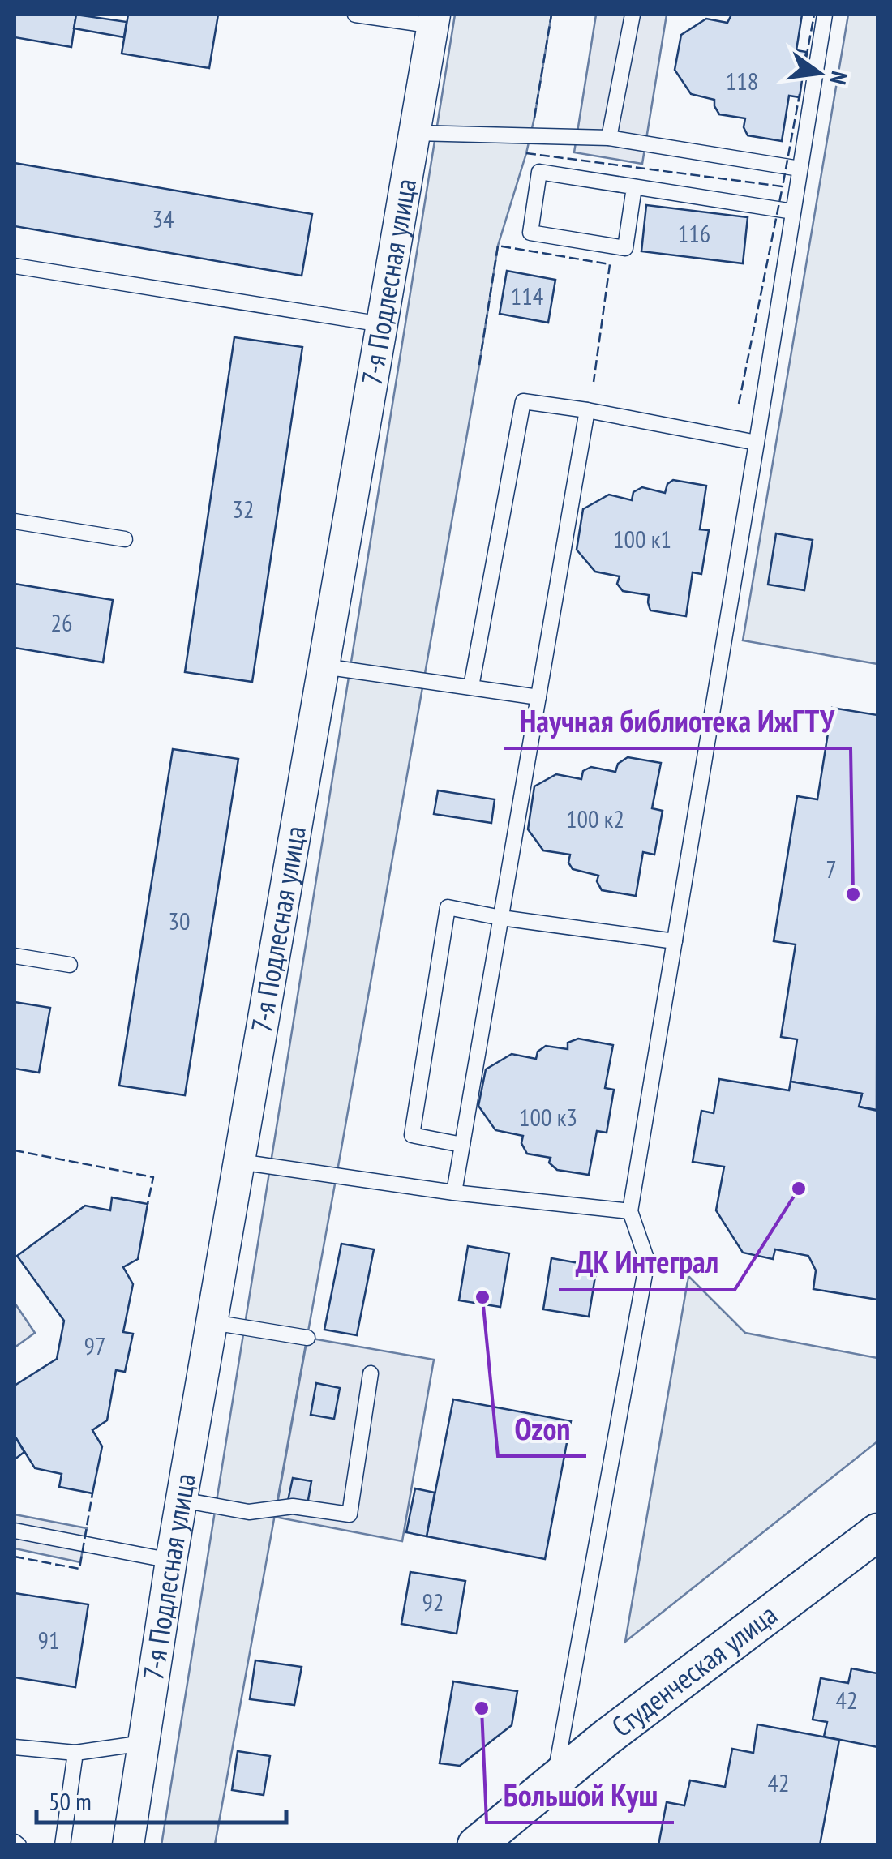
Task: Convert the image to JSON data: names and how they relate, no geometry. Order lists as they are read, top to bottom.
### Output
{
  "streets": {
    "street": ["7-я Подлесная улица", "Студенческая улица"]
  },
  "places": [
    "Научная библиотека ИжГТУ",
    "ДК Интеграл",
    "Ozon",
    "Большой Куш"
  ],
  "house_numbers": [
    "118",
    "34",
    "116",
    "114",
    "32",
    "100 к1",
    "26",
    "100 к2",
    "7",
    "30",
    "100 к3",
    "97",
    "92",
    "91",
    "42",
    "42"
  ],
  "scale_bar": "50 m",
  "north": "right"
}
